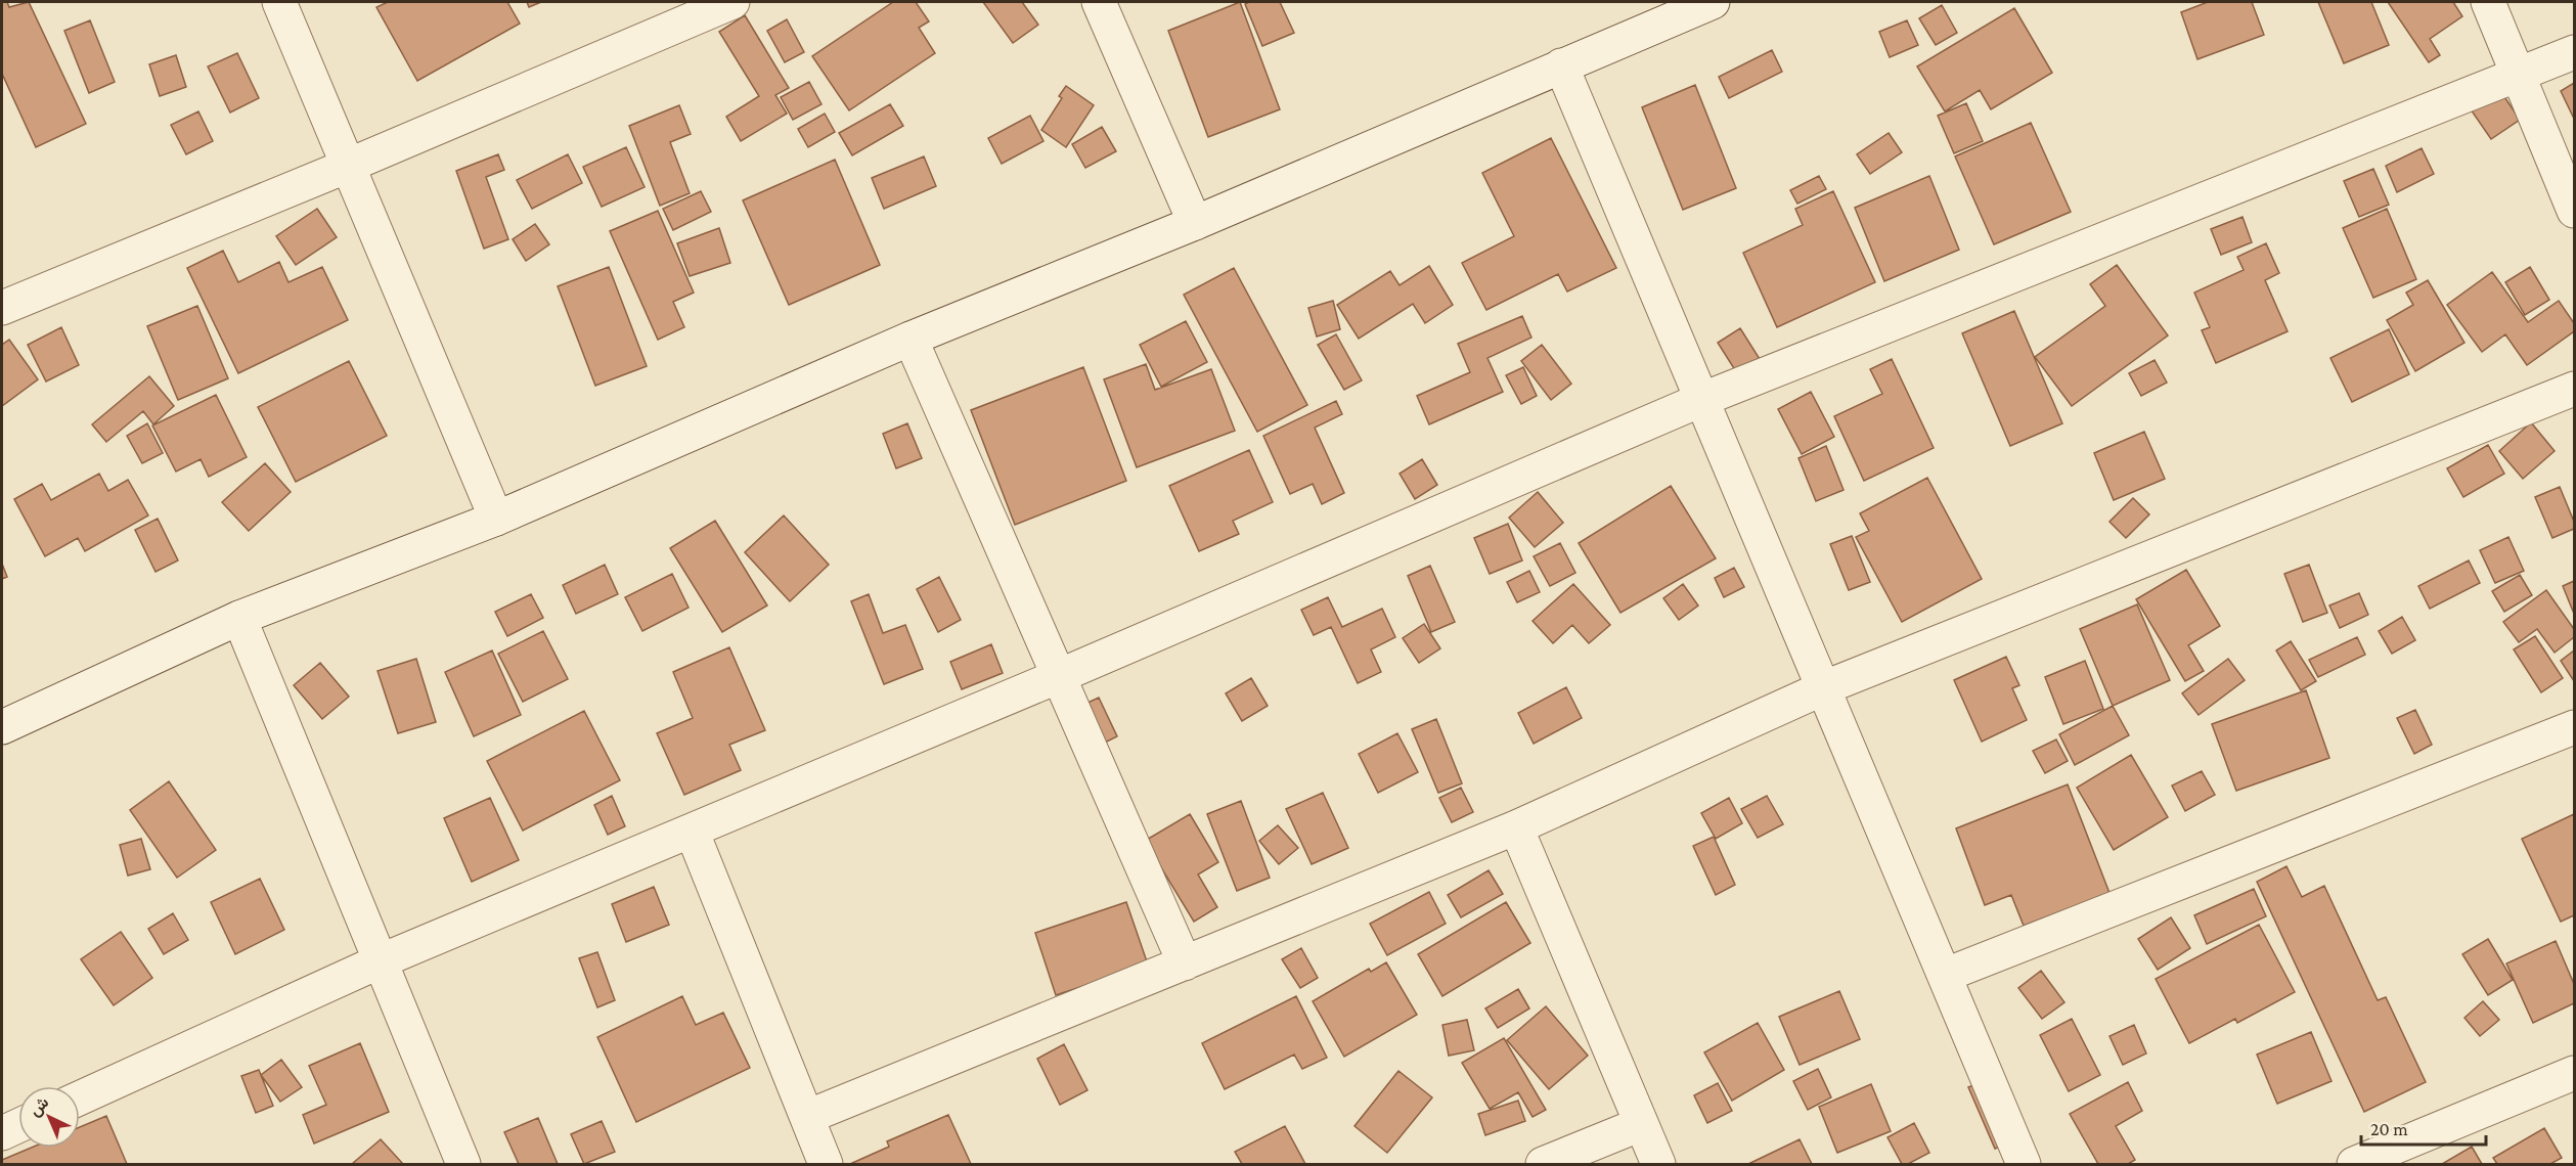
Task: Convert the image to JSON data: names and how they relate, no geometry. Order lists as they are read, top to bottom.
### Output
{
  "scale_bar": "20 m",
  "north": "top left"
}
